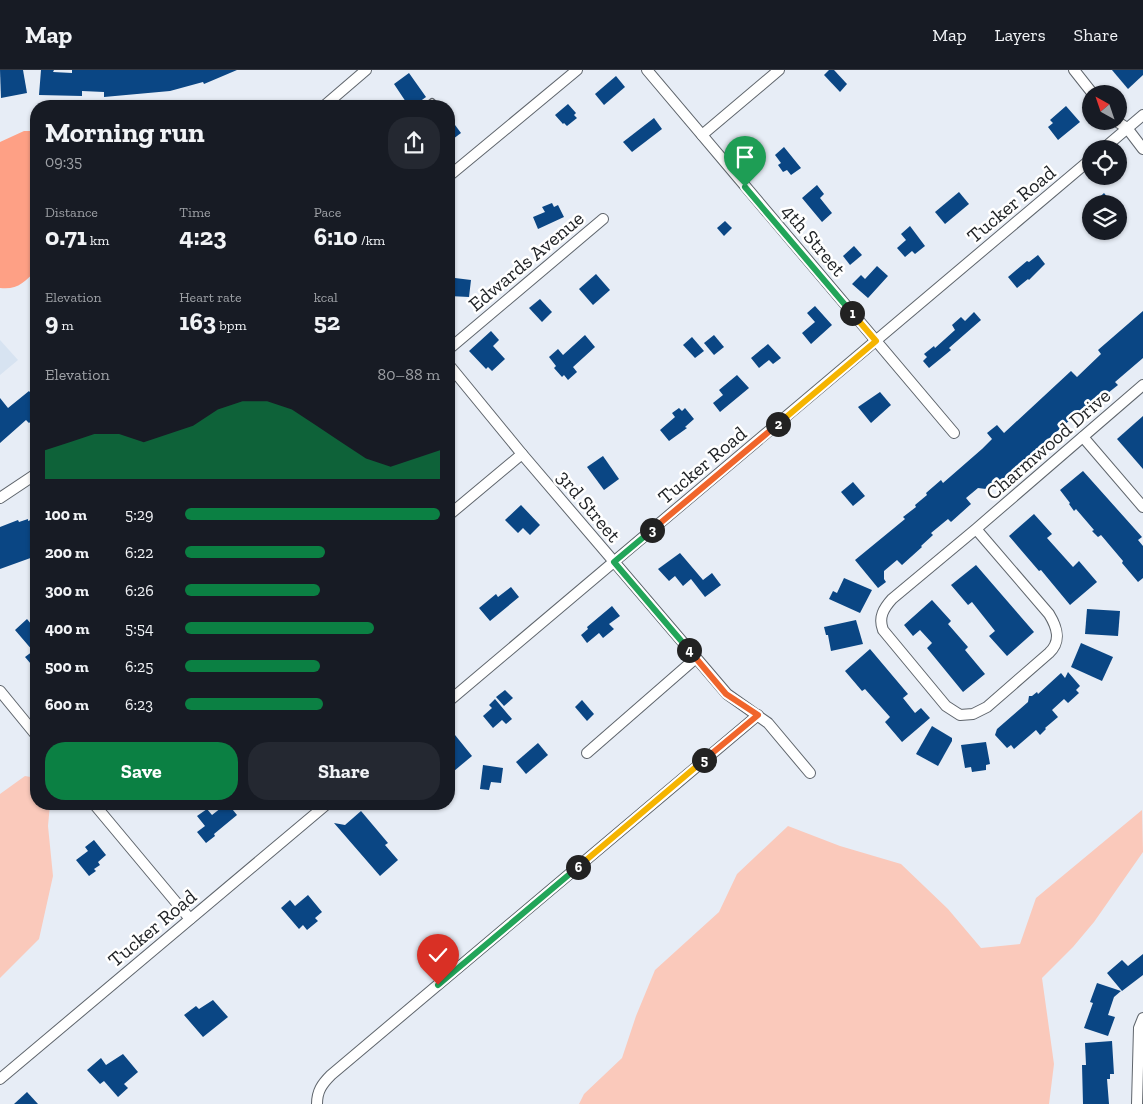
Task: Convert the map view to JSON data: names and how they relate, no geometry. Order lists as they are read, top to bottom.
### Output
{
  "streets": {
    "street": [
      "Tucker Road",
      "4th Street",
      "Edwards Avenue",
      "Charmwood Drive",
      "3rd Street"
    ]
  },
  "crossings": [
    ["Tucker Road", "4th Street"],
    ["Tucker Road", "3rd Street"]
  ],
  "north": "top left",
  "page": {
    "header": "Map",
    "nav": ["Map", "Layers", "Share"],
    "heading": ["Morning run", "09:35"],
    "stats": [
      ["Distance", "0.71 km"],
      ["Time", "4:23"],
      ["Pace", "6:10 /km"],
      ["Elevation", "9 m"],
      ["Heart rate", "163 bpm"],
      ["kcal", "52"]
    ],
    "pins": [
      "1",
      "2",
      "3",
      "4",
      "5",
      "6"
    ],
    "chart": ["Elevation", "80–88 m"],
    "list": [
      {
        "name": "100 m",
        "note": "5:29"
      },
      {
        "name": "200 m",
        "note": "6:22"
      },
      {
        "name": "300 m",
        "note": "6:26"
      },
      {
        "name": "400 m",
        "note": "5:54"
      },
      {
        "name": "500 m",
        "note": "6:25"
      },
      {
        "name": "600 m",
        "note": "6:23"
      }
    ],
    "buttons": ["Save", "Share"]
  }
}
